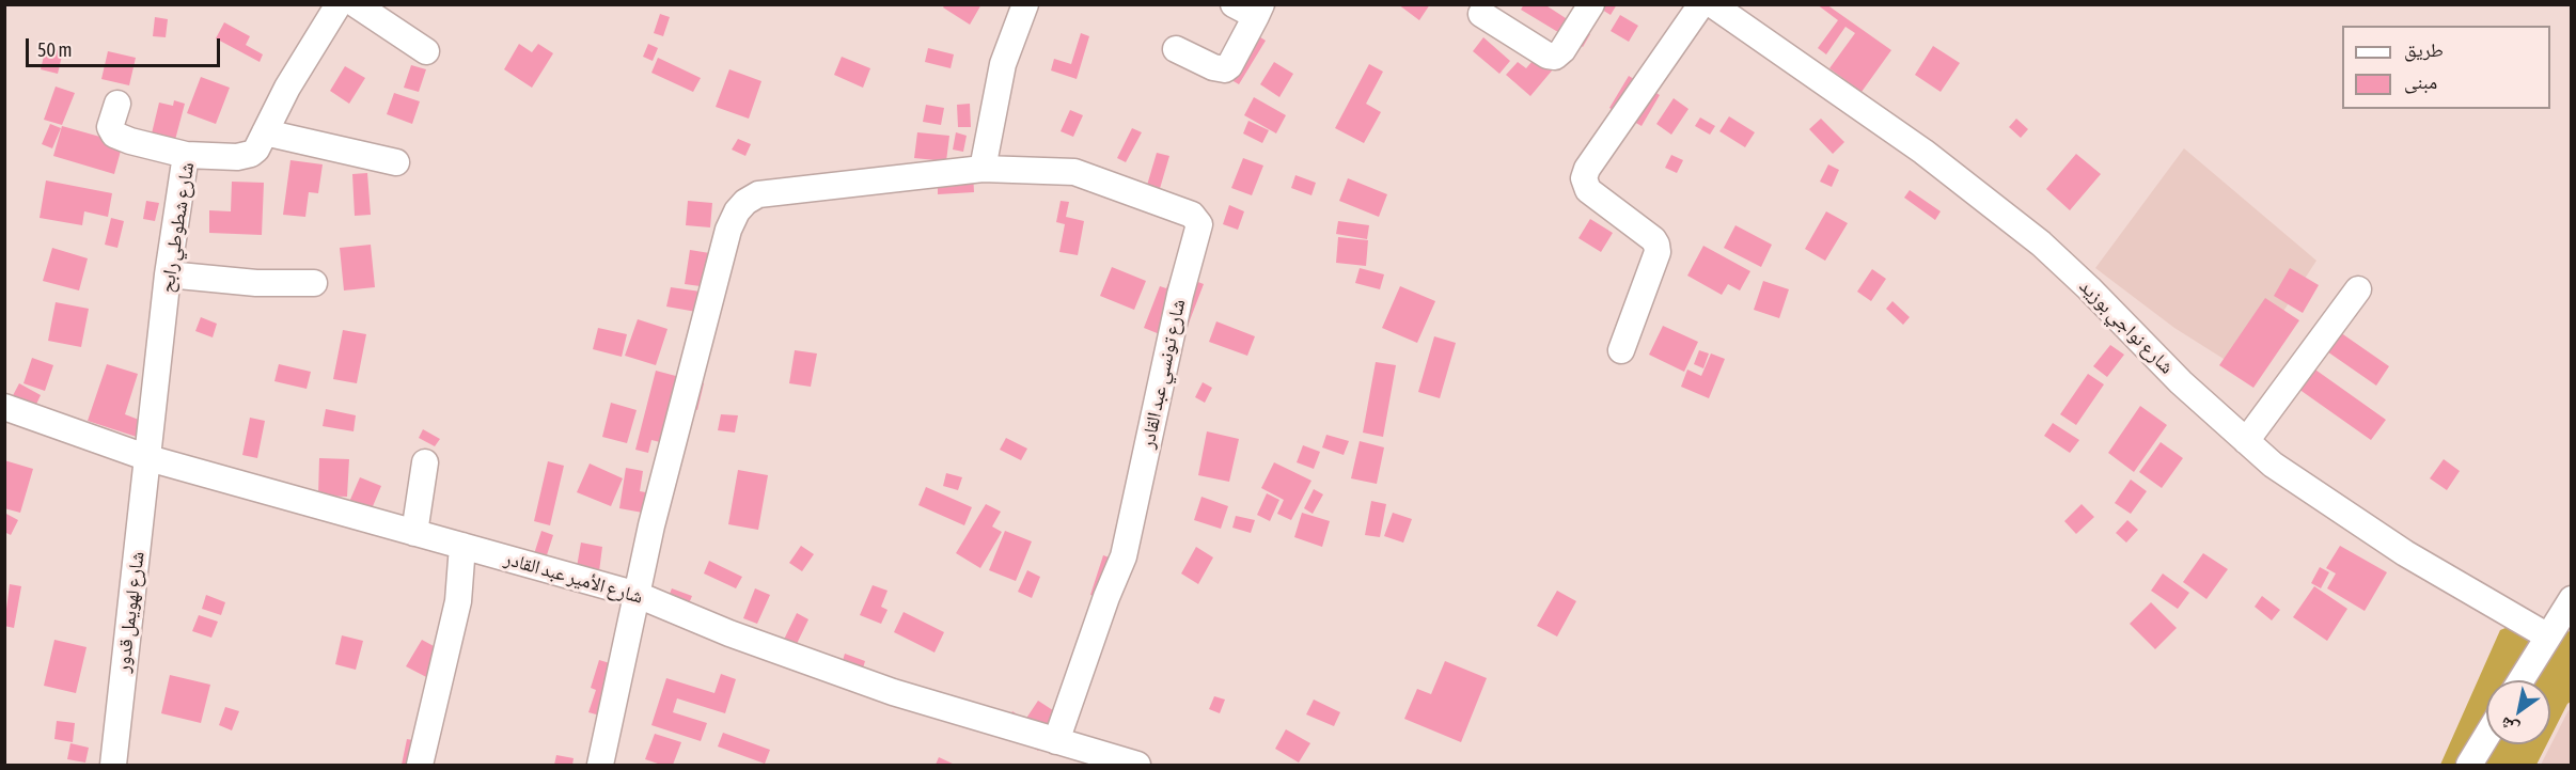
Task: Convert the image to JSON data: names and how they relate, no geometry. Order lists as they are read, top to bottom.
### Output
{
  "streets": {
    "street": [
      "شارع شطوطي رابح",
      "شارع نواجي بوزيد",
      "شارع تونسي عبد القادر",
      "شارع الأمير عبد القادر",
      "شارع لهويمل قدور"
    ]
  },
  "crossings": [
    ["شارع شطوطي رابح", "شارع الأمير عبد القادر"],
    ["شارع شطوطي رابح", "شارع لهويمل قدور"],
    ["شارع تونسي عبد القادر", "شارع الأمير عبد القادر"],
    ["شارع الأمير عبد القادر", "شارع لهويمل قدور"]
  ],
  "legend": ["طريق", "مبنى"],
  "scale_bar": "50 m",
  "north": "bottom left"
}
